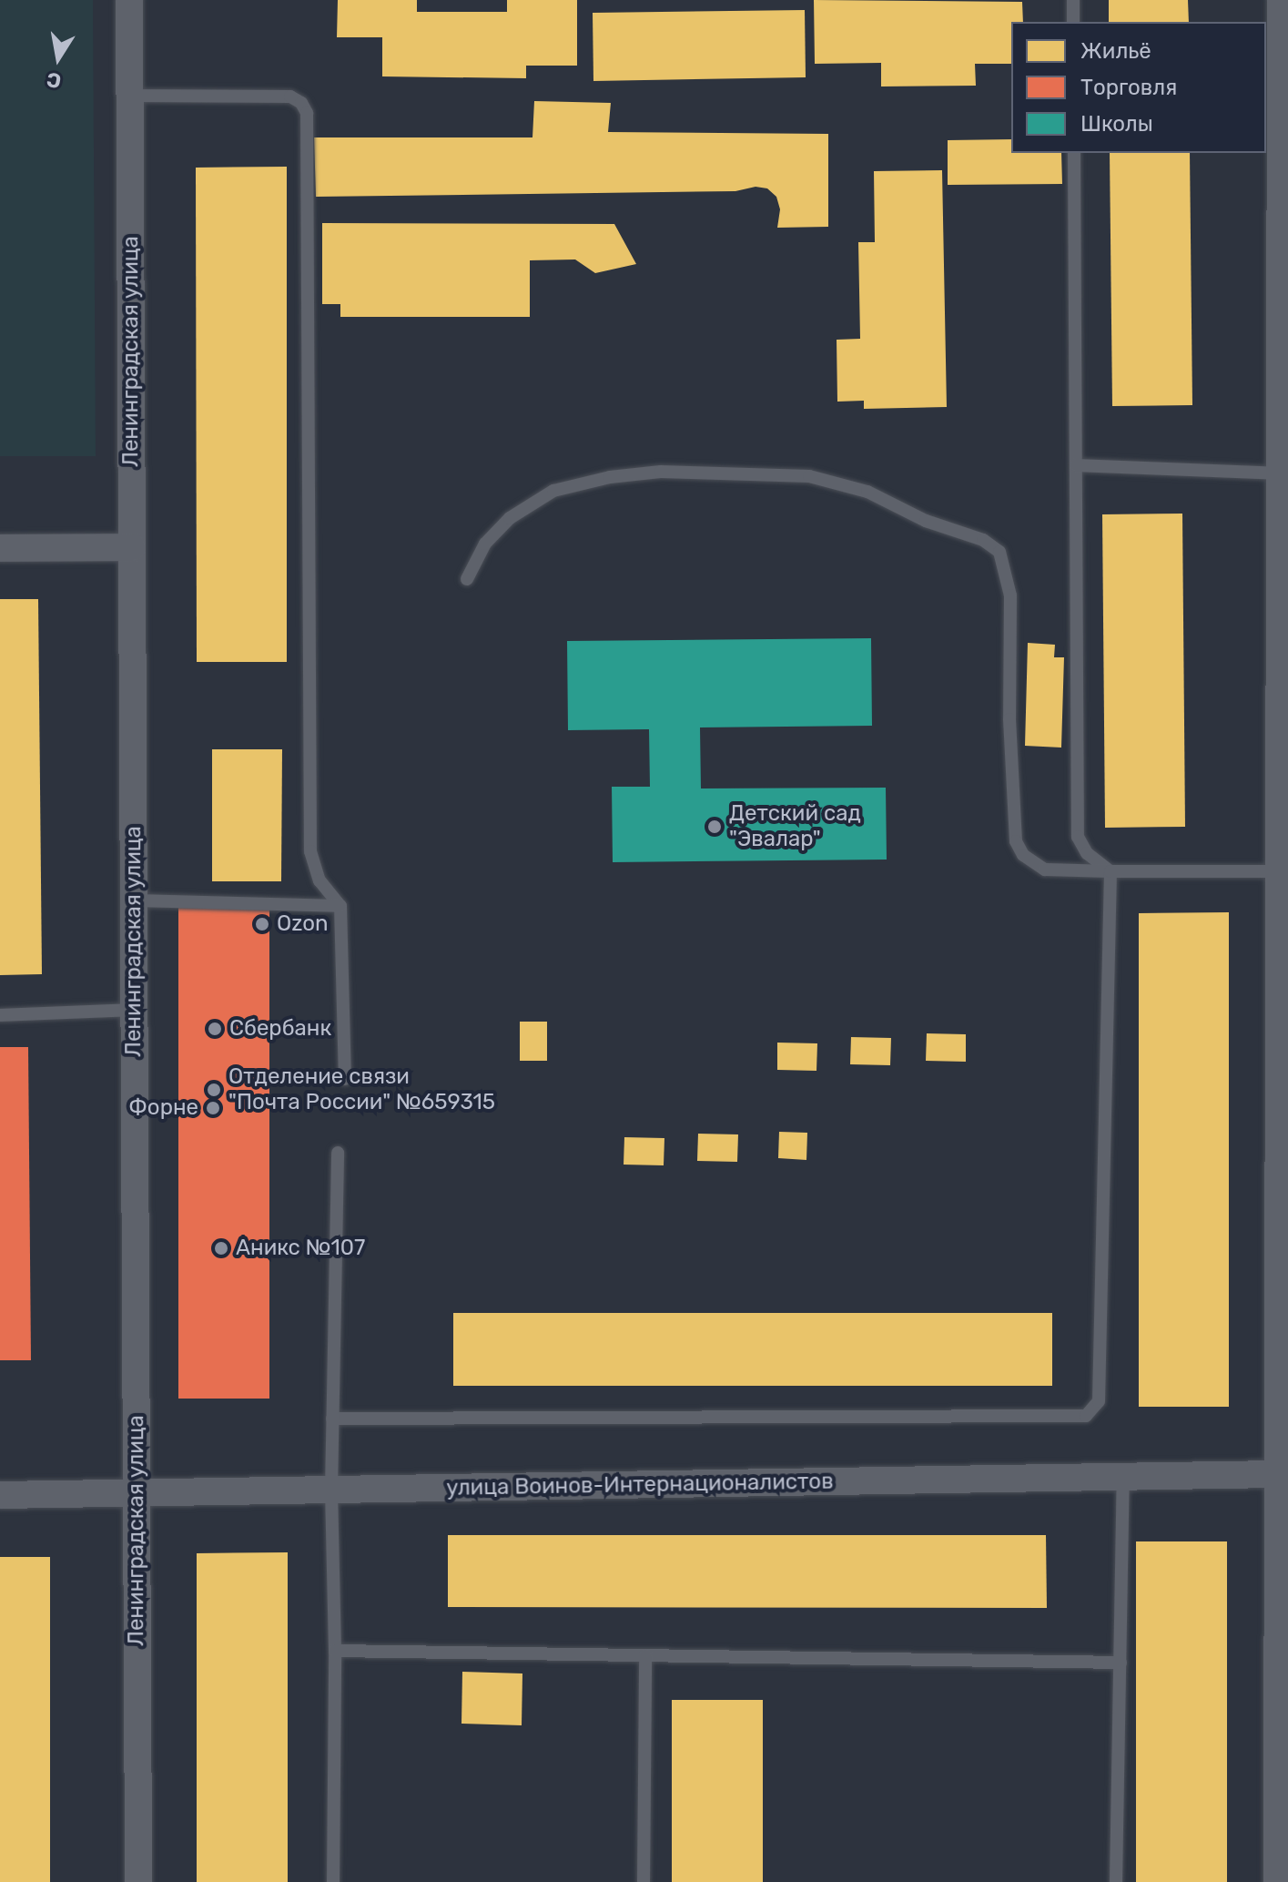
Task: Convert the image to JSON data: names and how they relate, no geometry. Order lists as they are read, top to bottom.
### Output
{
  "streets": {
    "street": ["Ленинградская улица", "улица Воинов-Интернационалистов"]
  },
  "crossings": [
    ["Ленинградская улица", "улица Воинов-Интернационалистов"]
  ],
  "places": [
    "Детский сад \"Эвалар\"",
    "Ozon",
    "Сбербанк",
    "Отделение связи \"Почта России\" №659315",
    "Форне",
    "Аникс №107"
  ],
  "legend": ["Жильё", "Торговля", "Школы"],
  "north": "bottom"
}
